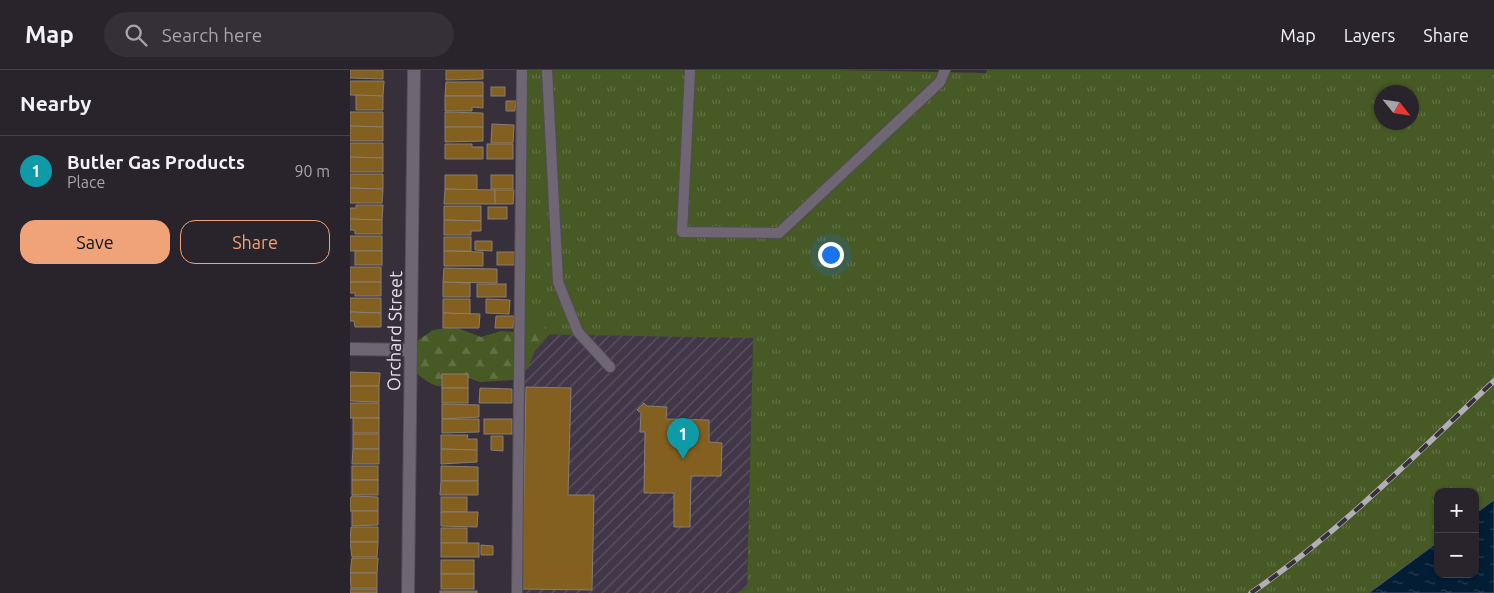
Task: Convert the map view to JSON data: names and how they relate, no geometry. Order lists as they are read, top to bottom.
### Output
{
  "streets": {
    "street": ["Orchard Street"]
  },
  "north": "bottom right",
  "page": {
    "header": "Map",
    "search": "Search here",
    "nav": ["Map", "Layers", "Share"],
    "heading": "Nearby",
    "list": [
      {
        "mark": "1",
        "name": "Butler Gas Products",
        "note": "Place",
        "value": "90 m"
      }
    ],
    "buttons": ["Save", "Share"],
    "pins": "1",
    "map_buttons": ["+", "−"]
  }
}
